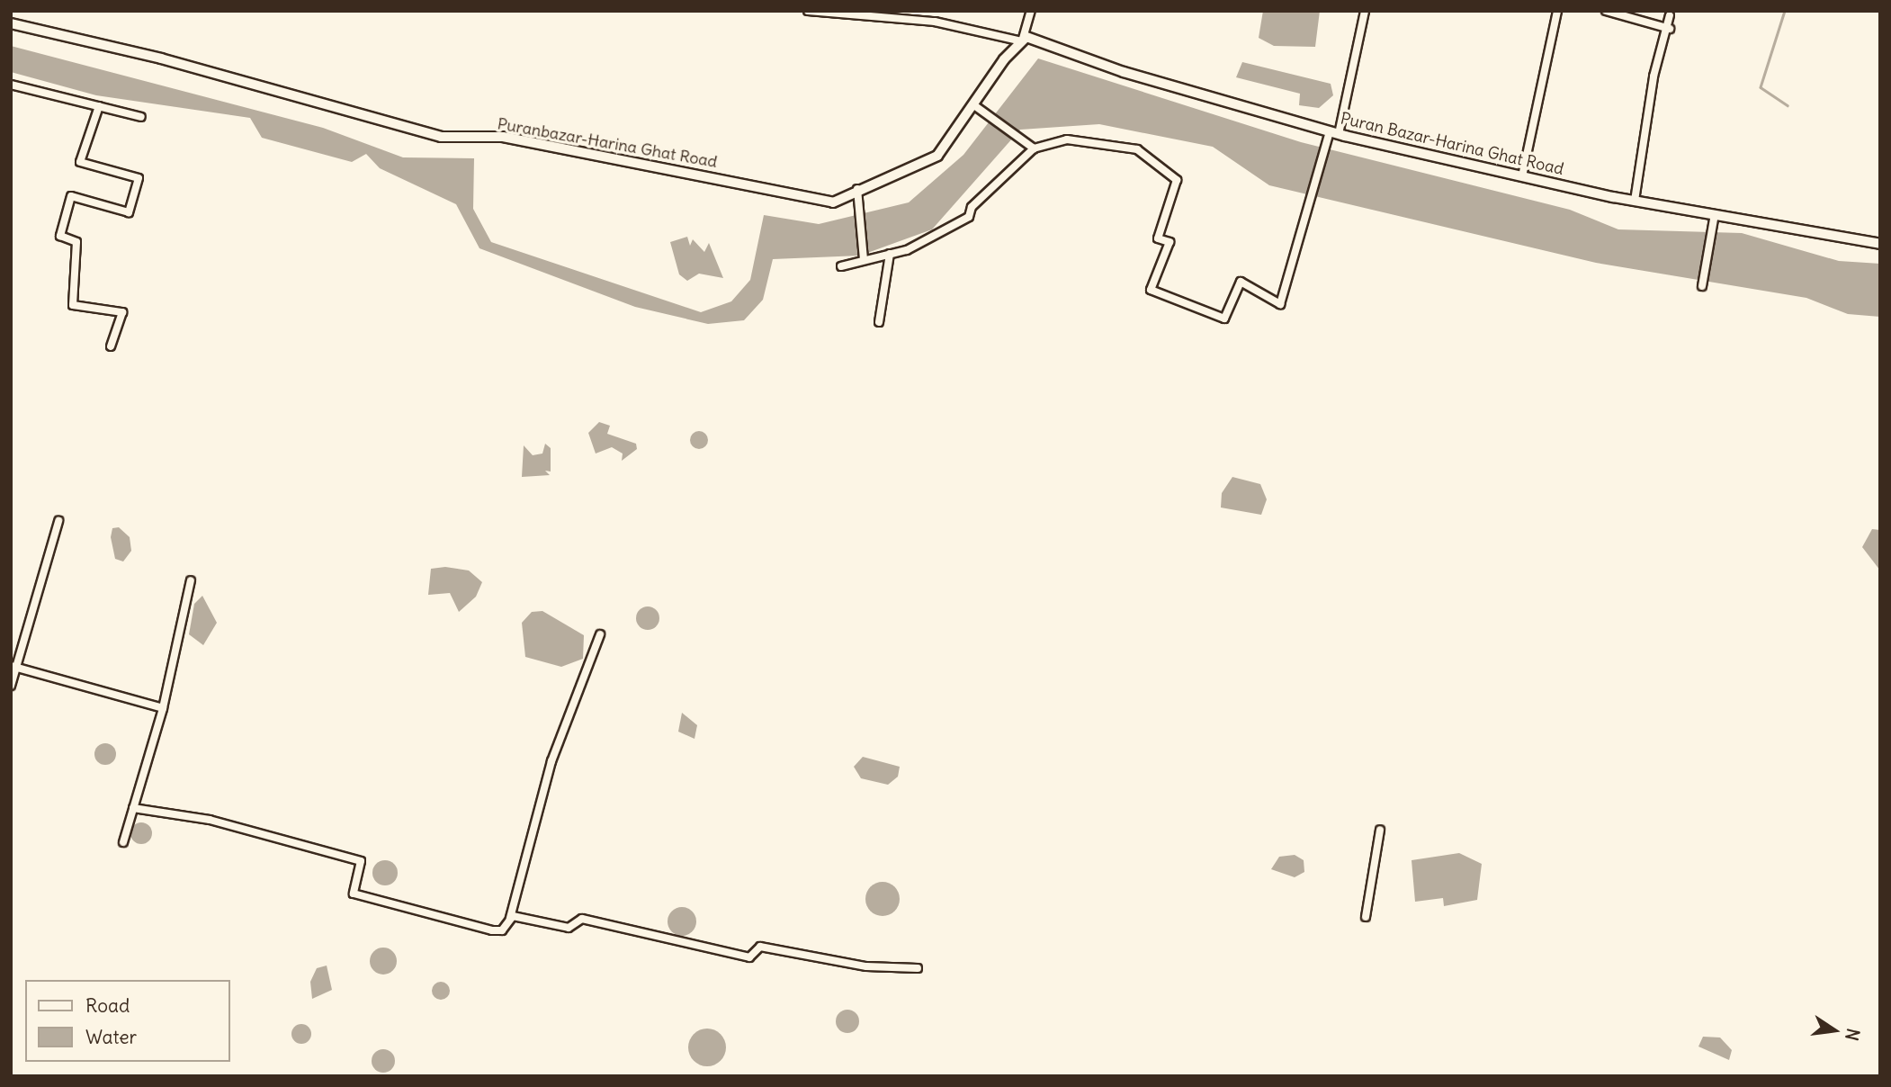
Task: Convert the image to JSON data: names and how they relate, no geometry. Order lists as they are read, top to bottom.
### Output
{
  "streets": {
    "main road": ["Puranbazar-Harina Ghat Road", "Puran Bazar-Harina Ghat Road"]
  },
  "crossings": [
    ["Puranbazar-Harina Ghat Road", "Puran Bazar-Harina Ghat Road"]
  ],
  "legend": ["Road", "Water"],
  "north": "right"
}
